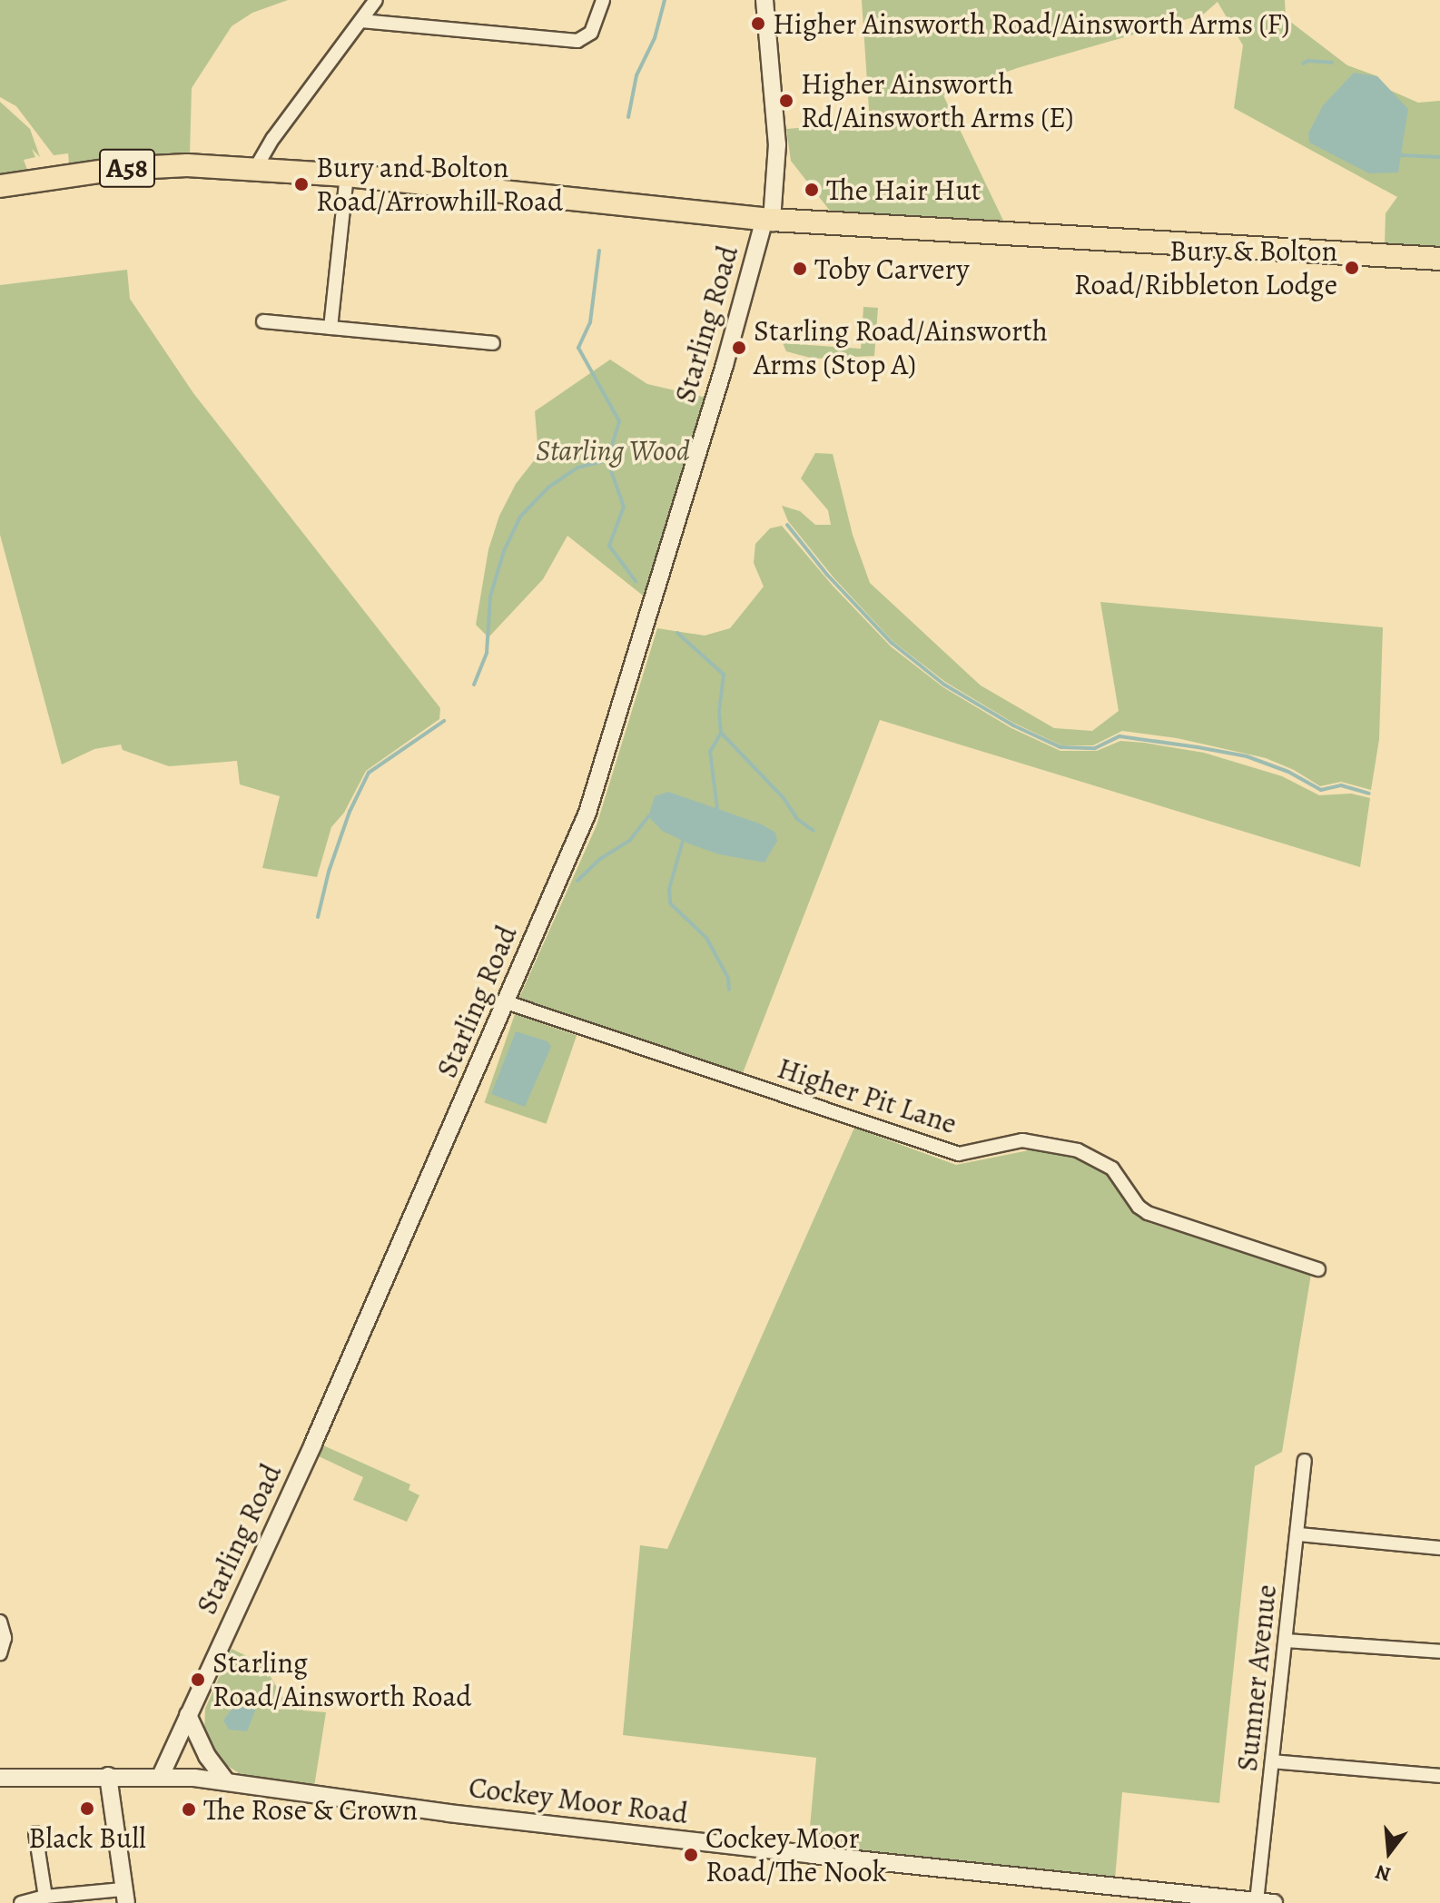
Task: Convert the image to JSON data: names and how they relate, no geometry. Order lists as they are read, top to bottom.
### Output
{
  "streets": {
    "highway": ["A58"],
    "main road": ["Starling Road", "Cockey Moor Road"],
    "street": ["Higher Pit Lane", "Sumner Avenue"]
  },
  "crossings": [
    ["A58", "Starling Road"],
    ["Starling Road", "Higher Pit Lane"],
    ["Starling Road", "Cockey Moor Road"],
    ["Sumner Avenue", "Cockey Moor Road"]
  ],
  "parks": ["Starling Wood"],
  "places": [
    "Higher Ainsworth Road/Ainsworth Arms (F)",
    "Higher Ainsworth Rd/Ainsworth Arms (E)",
    "Bury and Bolton Road/Arrowhill Road",
    "The Hair Hut",
    "Bury & Bolton Road/Ribbleton Lodge",
    "Toby Carvery",
    "Starling Road/Ainsworth Arms (Stop A)",
    "Starling Road/Ainsworth Road",
    "Black Bull",
    "The Rose & Crown",
    "Cockey Moor Road/The Nook"
  ],
  "north": "bottom"
}
